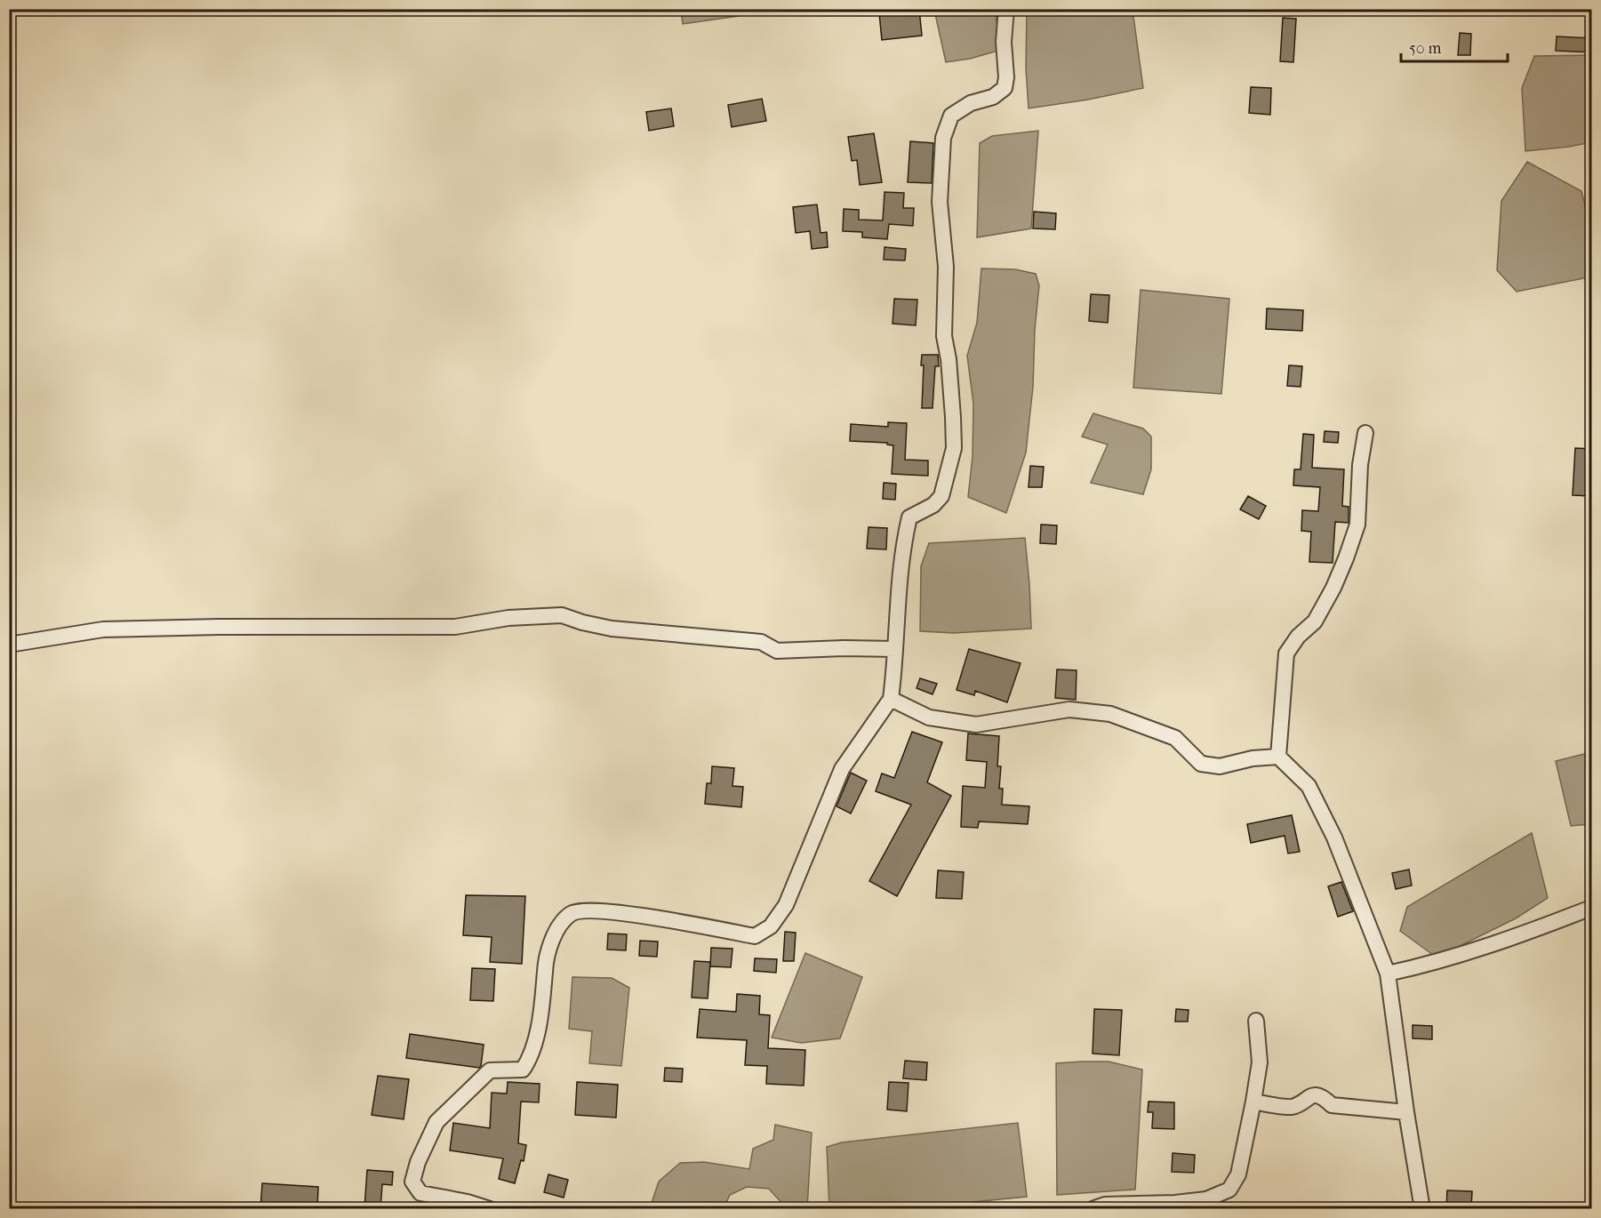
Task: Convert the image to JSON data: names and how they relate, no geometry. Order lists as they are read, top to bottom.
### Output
{
  "scale_bar": "50 m"
}
